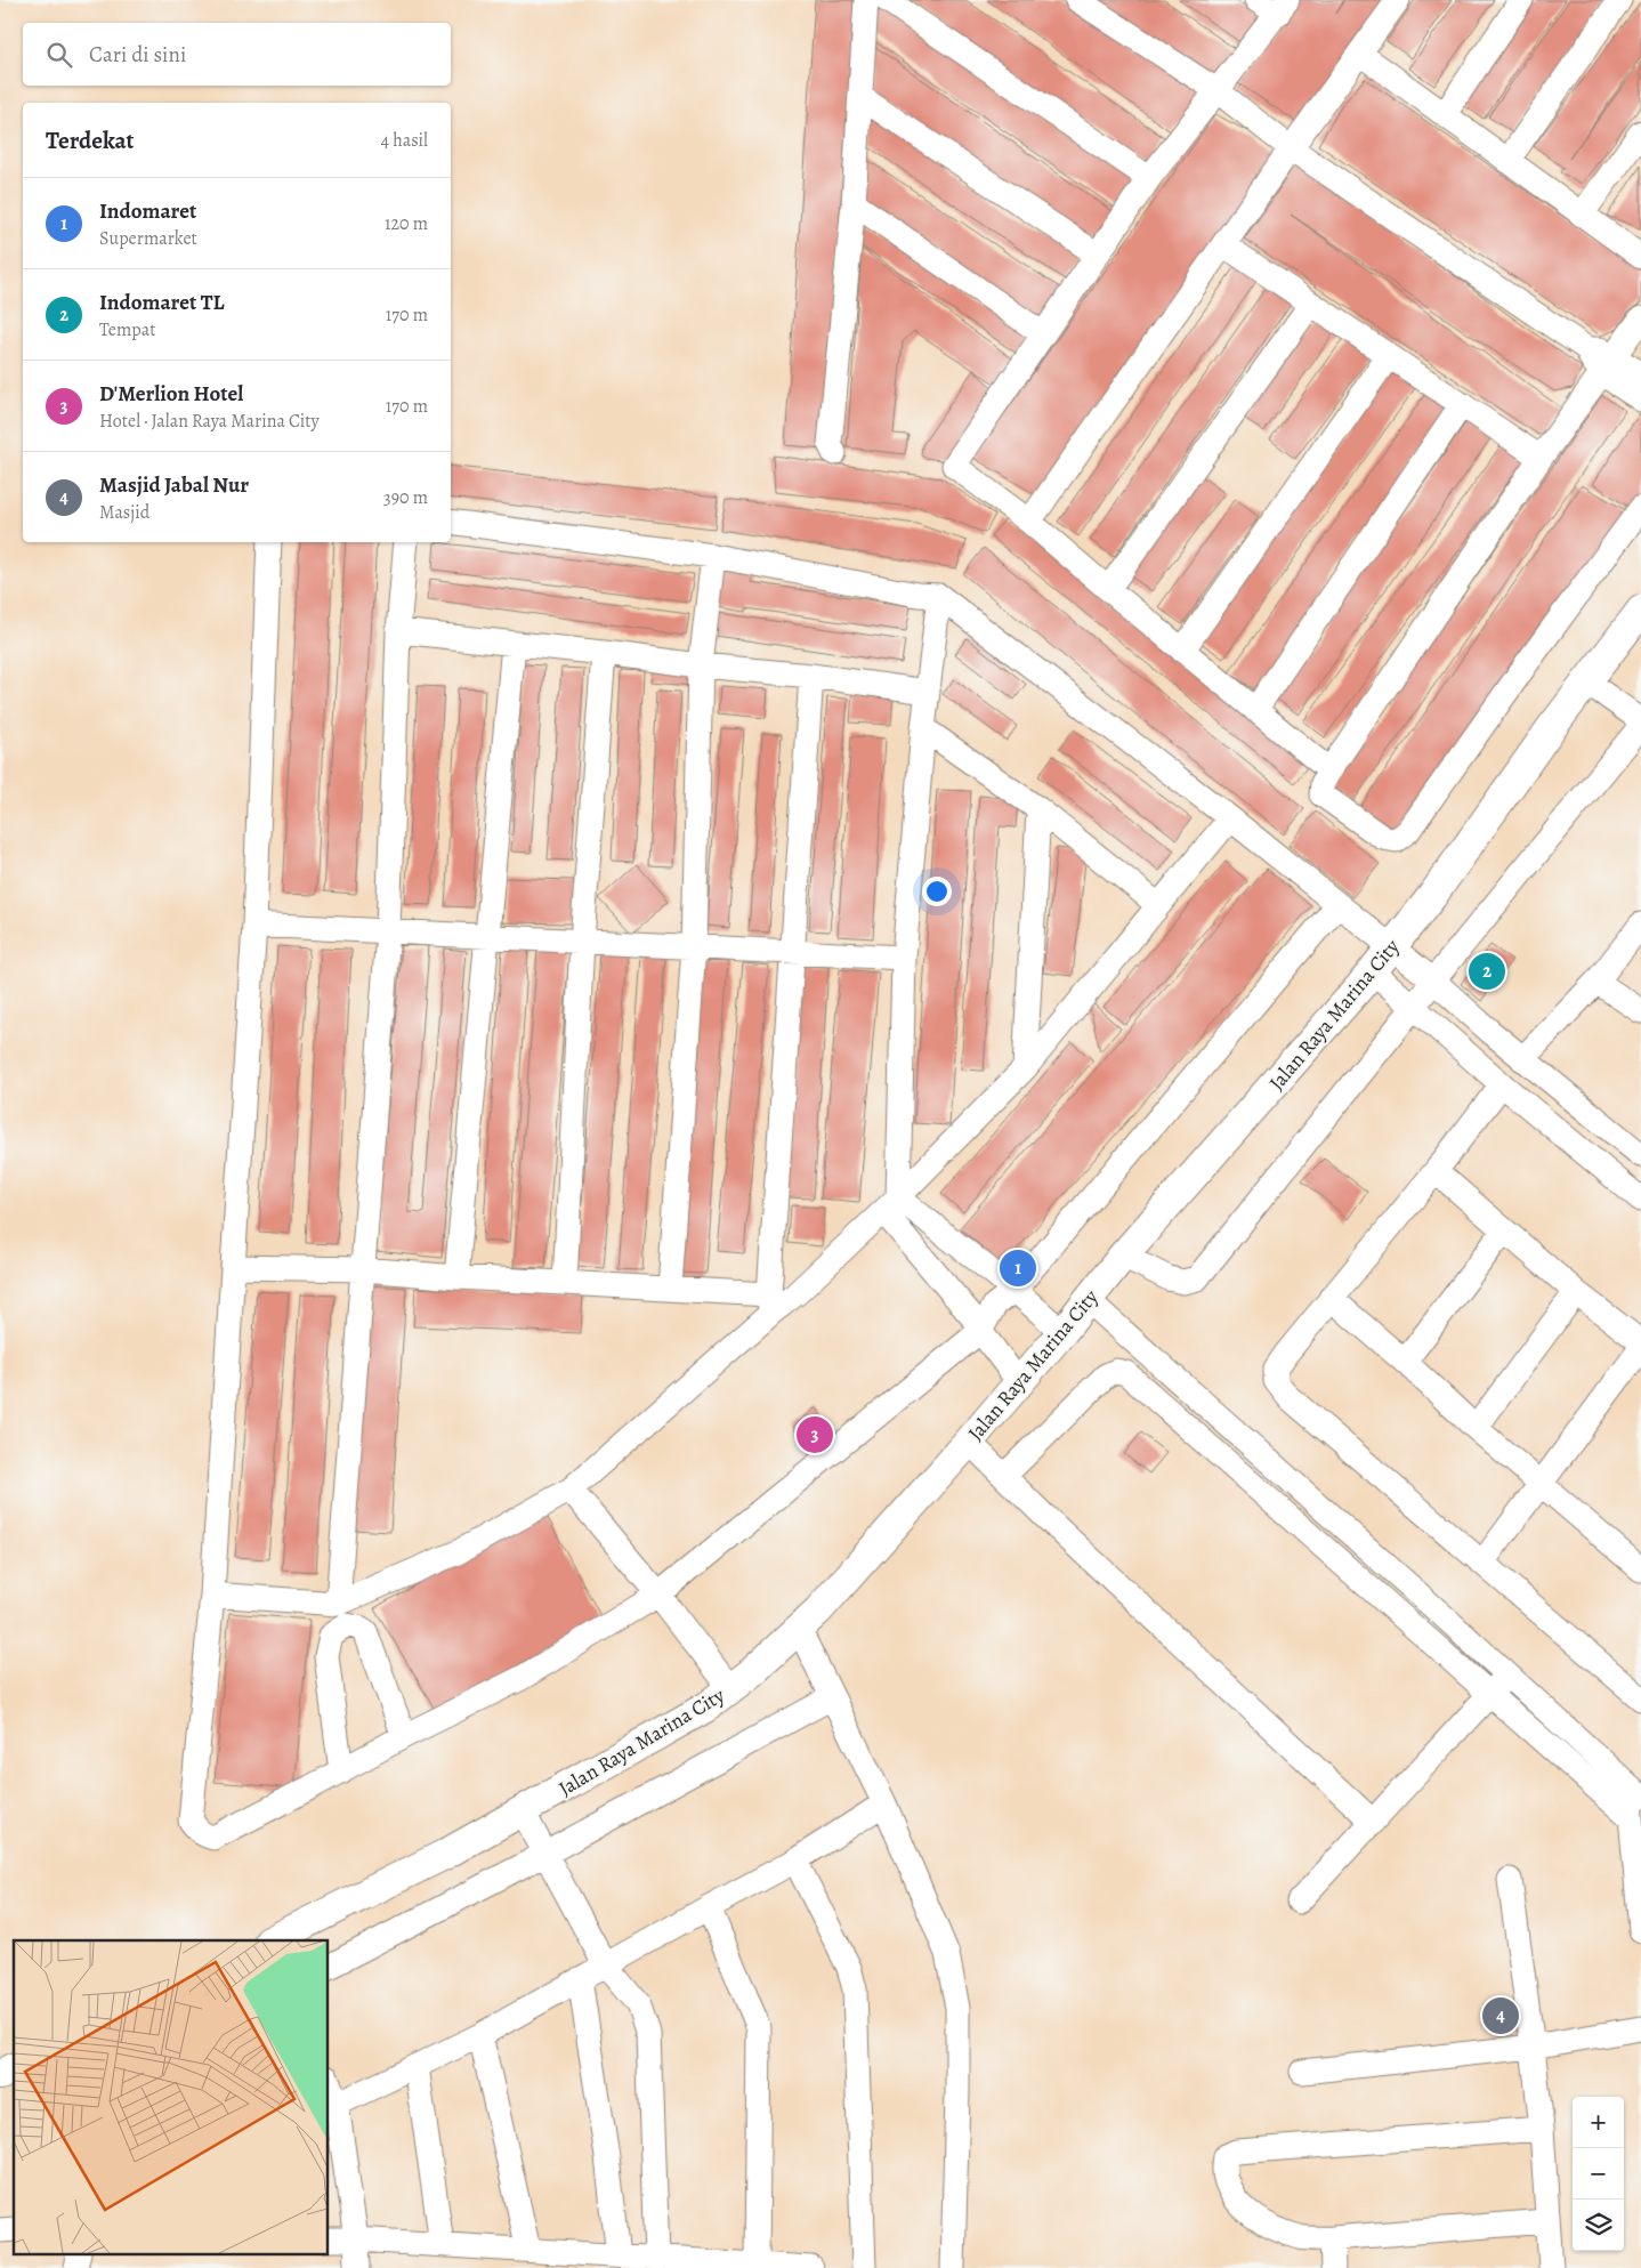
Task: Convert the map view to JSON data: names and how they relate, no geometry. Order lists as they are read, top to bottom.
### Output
{
  "streets": {
    "main road": ["Jalan Raya Marina City"]
  },
  "page": {
    "search": "Cari di sini",
    "heading": ["Terdekat", "4 hasil"],
    "list": [
      {
        "mark": "1",
        "name": "Indomaret",
        "note": "Supermarket",
        "value": "120 m"
      },
      {
        "mark": "2",
        "name": "Indomaret TL",
        "note": "Tempat",
        "value": "170 m"
      },
      {
        "mark": "3",
        "name": "D'Merlion Hotel",
        "note": "Hotel · Jalan Raya Marina City",
        "value": "170 m"
      },
      {
        "mark": "4",
        "name": "Masjid Jabal Nur",
        "note": "Masjid",
        "value": "390 m"
      }
    ],
    "pins": [
      "2",
      "1",
      "3",
      "4"
    ],
    "map_buttons": ["+", "−"]
  }
}
